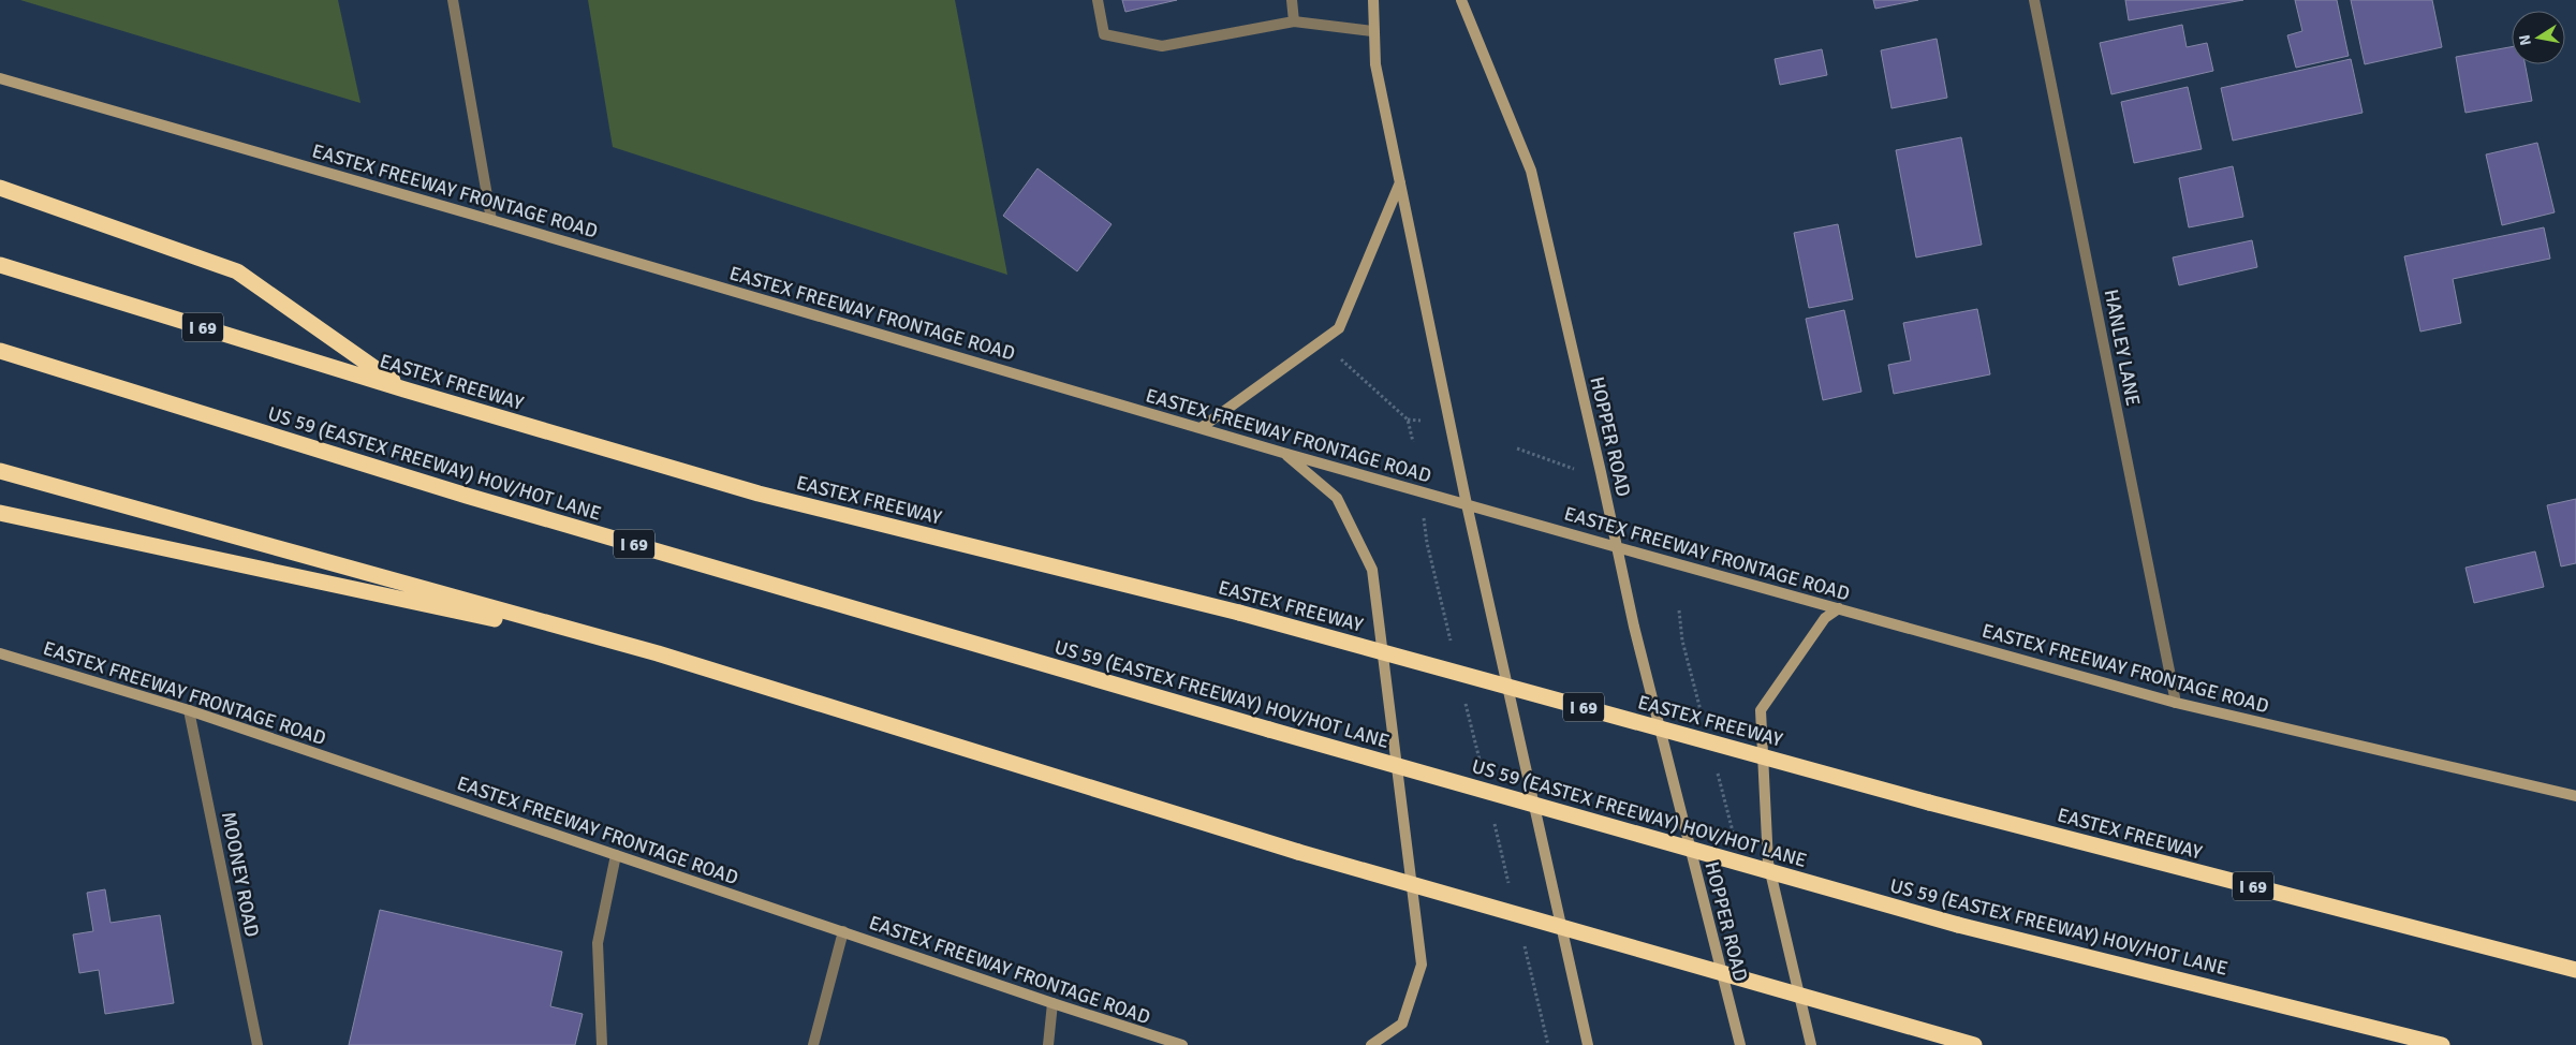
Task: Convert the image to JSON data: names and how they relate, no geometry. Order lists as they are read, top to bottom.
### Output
{
  "streets": {
    "highway": ["I 69", "EASTEX FREEWAY", "US 59 (EASTEX FREEWAY) HOV/HOT LANE"],
    "main road": ["EASTEX FREEWAY FRONTAGE ROAD", "HOPPER ROAD"],
    "street": ["HANLEY LANE", "MOONEY ROAD"]
  },
  "crossings": [
    ["EASTEX FREEWAY FRONTAGE ROAD", "HANLEY LANE"],
    ["EASTEX FREEWAY FRONTAGE ROAD", "HOPPER ROAD"],
    ["EASTEX FREEWAY FRONTAGE ROAD", "MOONEY ROAD"]
  ],
  "north": "left"
}
